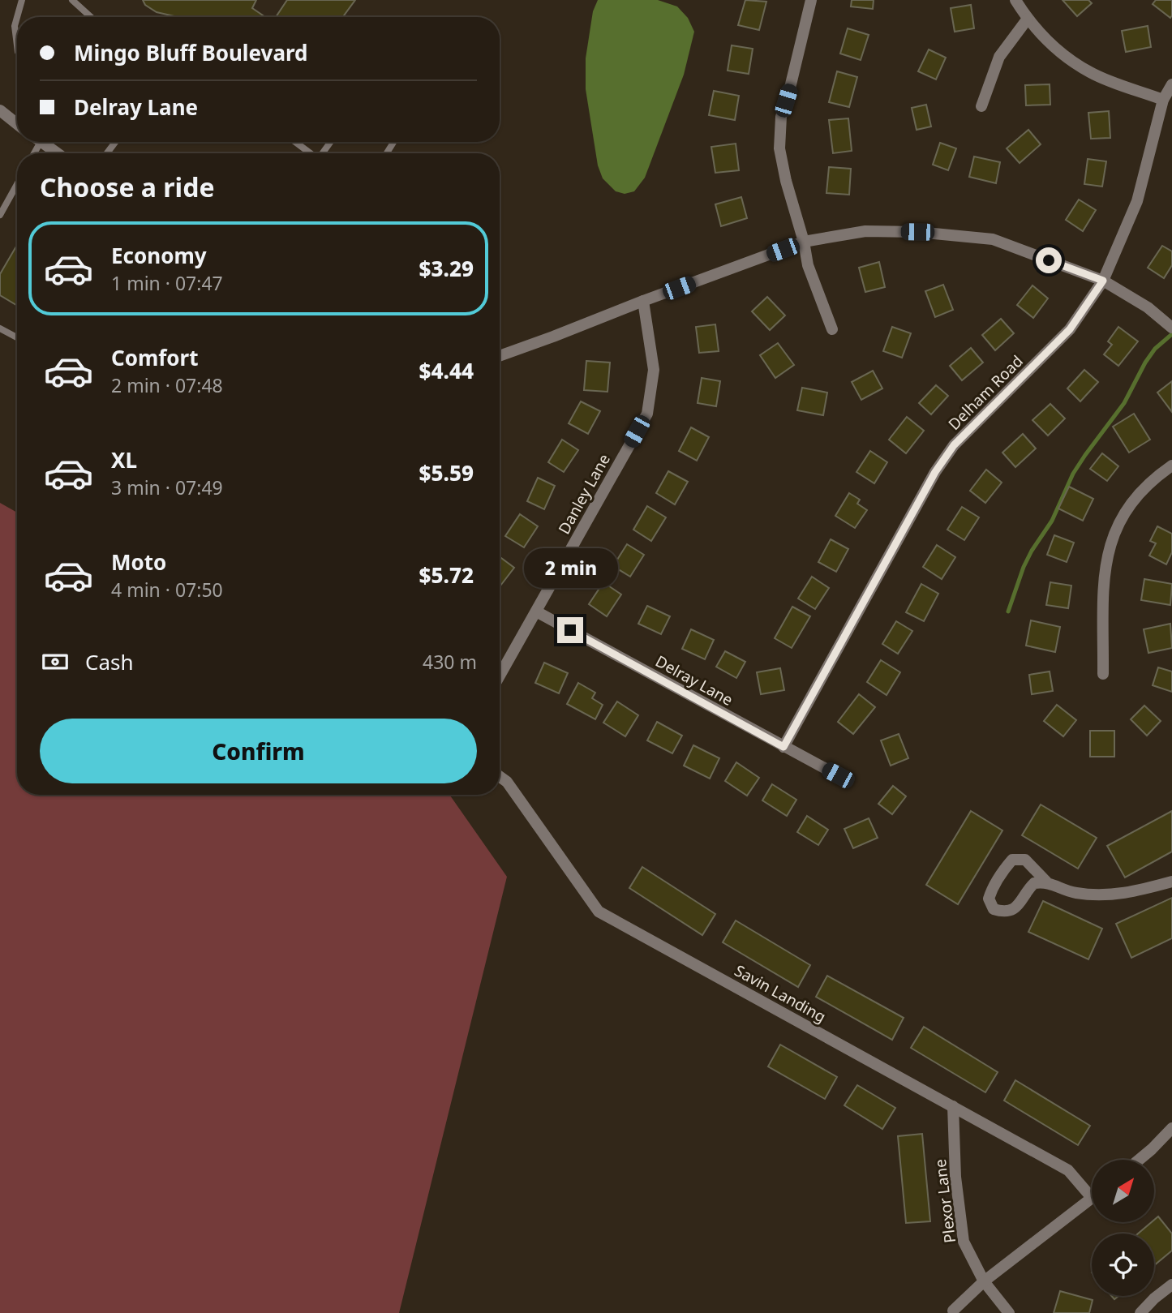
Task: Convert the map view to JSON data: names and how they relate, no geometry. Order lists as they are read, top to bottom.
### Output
{
  "streets": {
    "street": [
      "Delham Road",
      "Danley Lane",
      "Delray Lane",
      "Savin Landing",
      "Plexor Lane"
    ]
  },
  "crossings": [
    ["Delham Road", "Delray Lane"],
    ["Danley Lane", "Delray Lane"],
    ["Savin Landing", "Plexor Lane"]
  ],
  "north": "top right",
  "page": {
    "banner": ["Mingo Bluff Boulevard", "Delray Lane"],
    "heading": "Choose a ride",
    "list": [
      {
        "name": "Economy",
        "note": "1 min · 07:47",
        "value": "$3.29"
      },
      {
        "name": "Comfort",
        "note": "2 min · 07:48",
        "value": "$4.44"
      },
      {
        "name": "XL",
        "note": "3 min · 07:49",
        "value": "$5.59"
      },
      {
        "name": "Moto",
        "note": "4 min · 07:50",
        "value": "$5.72"
      }
    ],
    "bubble": "2 min",
    "pay": ["Cash", "430 m"],
    "buttons": "Confirm"
  }
}
